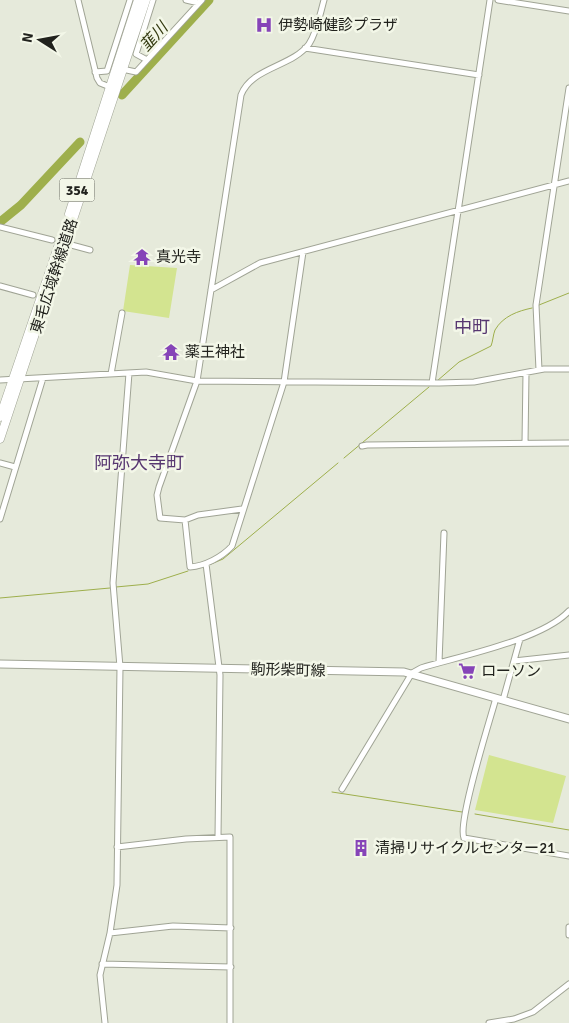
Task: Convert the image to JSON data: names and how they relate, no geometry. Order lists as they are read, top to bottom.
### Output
{
  "streets": {
    "highway": ["354", "東毛広域幹線道路"],
    "main road": ["駒形柴町線"]
  },
  "districts": ["中町", "阿弥大寺町"],
  "water": ["韮川"],
  "places": {
    "hospital": ["伊勢崎健診プラザ"],
    "temple": ["真光寺", "薬王神社"],
    "supermarket": ["ローソン"],
    "building": ["清掃リサイクルセンター21"]
  },
  "north": "left"
}
